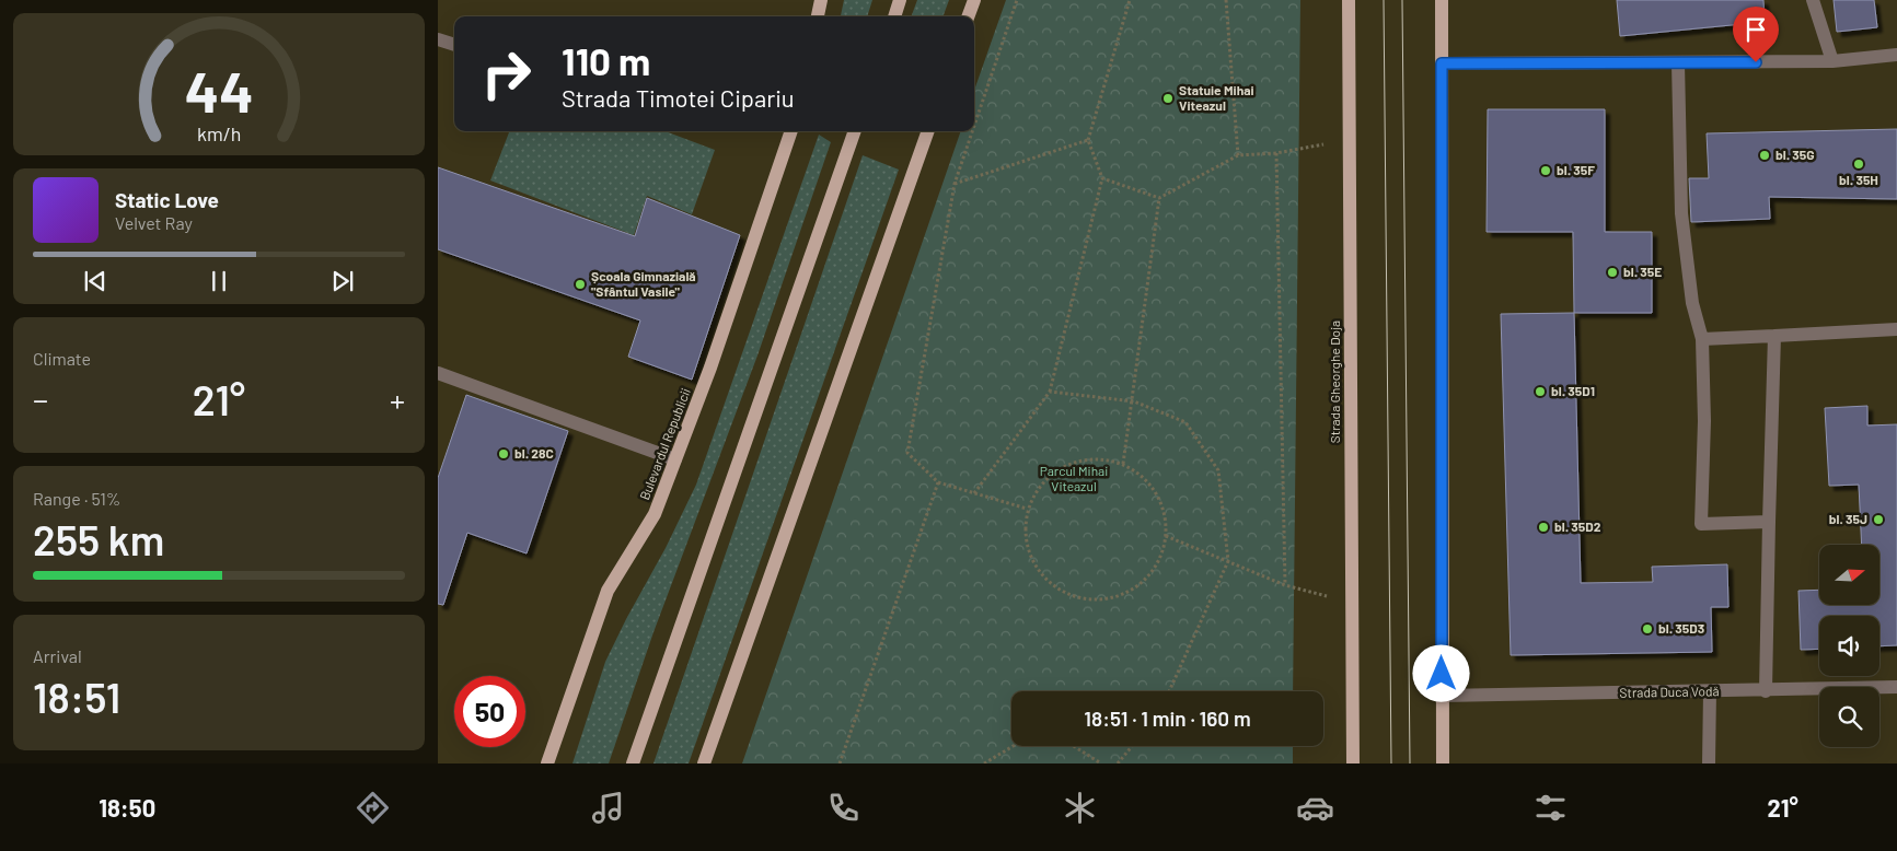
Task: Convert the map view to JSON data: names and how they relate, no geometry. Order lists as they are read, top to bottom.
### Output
{
  "streets": {
    "main road": ["Strada Gheorghe Doja", "Bulevardul Republicii"],
    "street": ["Strada Duca Vodă"]
  },
  "parks": ["Parcul Mihai Viteazul"],
  "places": [
    "Statuie Mihai Viteazul",
    "bl. 35G",
    "bl. 35H",
    "bl. 35F",
    "bl. 35E",
    "Școala Gimnazială \"Sfântul Vasile\"",
    "bl. 35D1",
    "bl. 28C",
    "bl. 35J",
    "bl. 35D2",
    "bl. 35D3"
  ],
  "north": "right",
  "page": {
    "turn": ["110 m", "Strada Timotei Cipariu"],
    "song": ["Static Love", "Velvet Ray"],
    "tile": [
      "Climate",
      ["Range · 51%", "255 km"],
      ["Arrival", "18:51"]
    ],
    "heat": ["−", "21°", "+"],
    "limit": "50",
    "trip": "18:51 · 1 min · 160 m",
    "tabs": ["18:50", "21°"],
    "gauge": ["44", "km/h"]
  }
}
